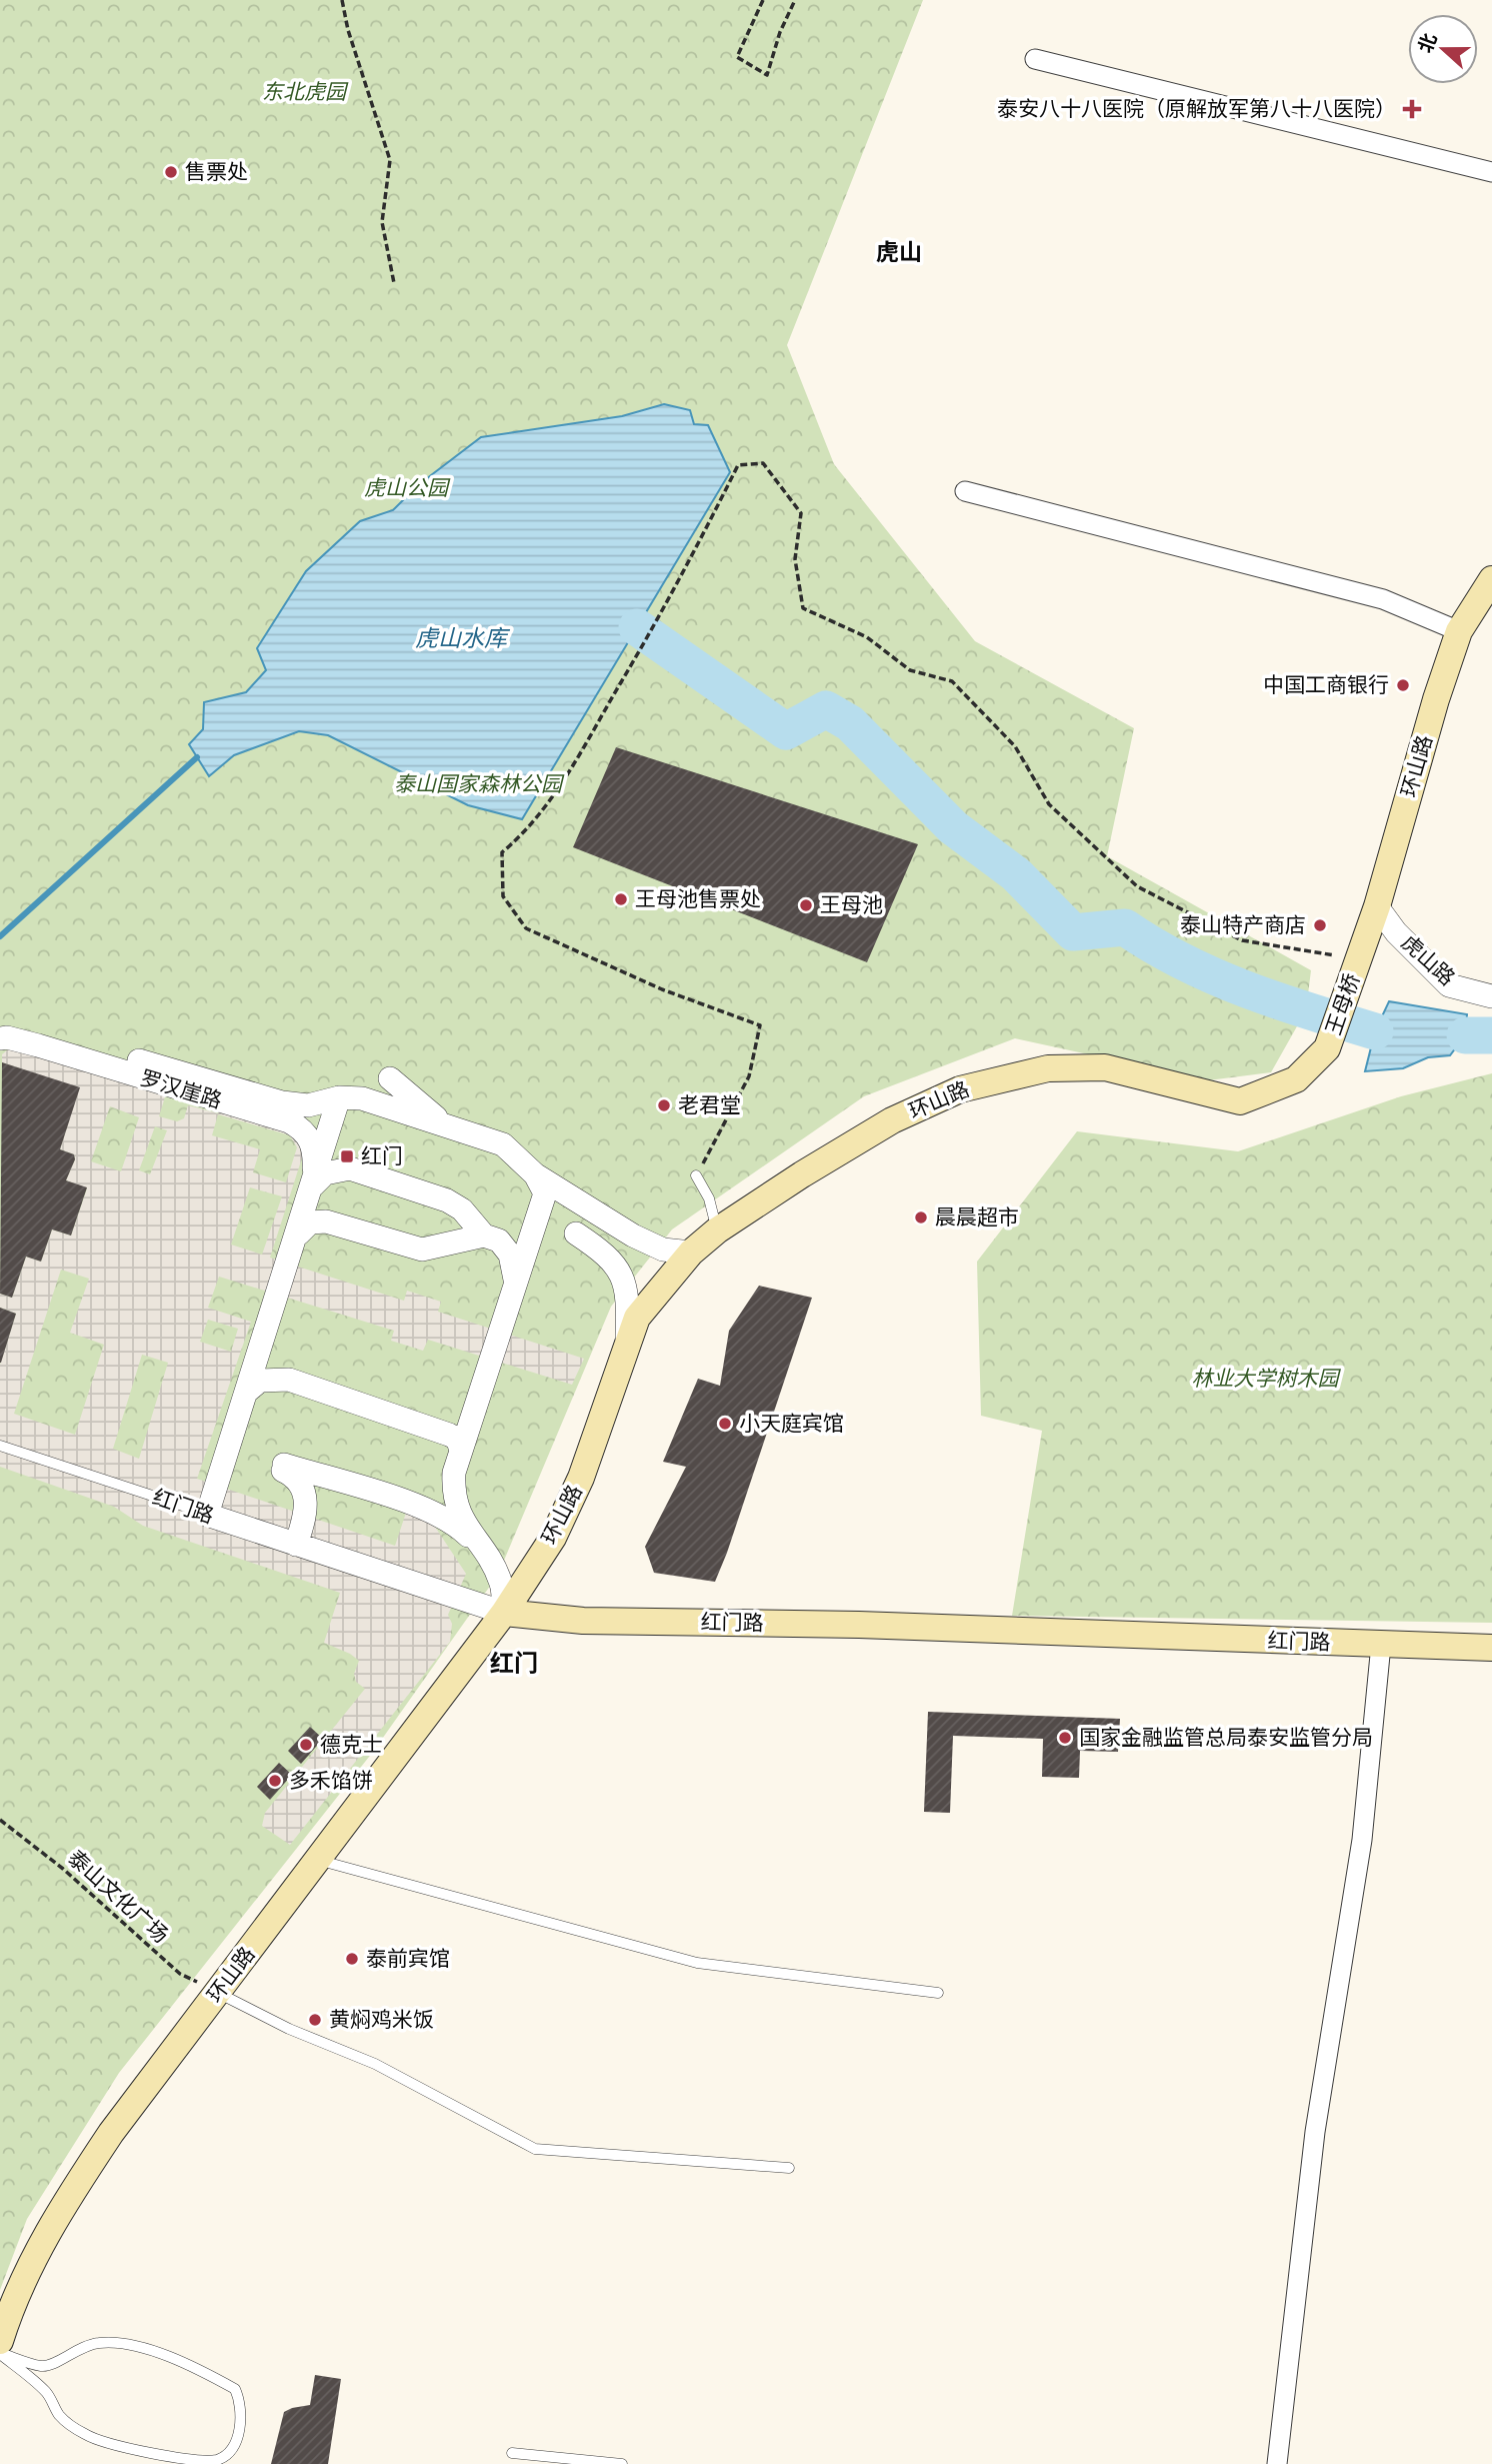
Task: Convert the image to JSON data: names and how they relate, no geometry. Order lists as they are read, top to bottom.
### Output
{
  "streets": {
    "main road": ["环山路", "王母桥", "红门路"],
    "street": ["虎山路", "罗汉崖路"],
    "path": ["泰山文化广场"]
  },
  "crossings": [
    ["环山路", "虎山路"],
    ["环山路", "王母桥"],
    ["环山路", "红门路"],
    ["环山路", "泰山文化广场"]
  ],
  "districts": ["虎山", "红门"],
  "water": ["虎山水库"],
  "parks": [
    "东北虎园",
    "虎山公园",
    "泰山国家森林公园",
    "林业大学树木园"
  ],
  "places": {
    "health": ["泰安八十八医院（原解放军第八十八医院）"],
    "other": [
      "售票处",
      "中国工商银行",
      "王母池售票处",
      "王母池",
      "泰山特产商店",
      "老君堂",
      "晨晨超市",
      "小天庭宾馆",
      "国家金融监管总局泰安监管分局",
      "德克士",
      "多禾馅饼",
      "泰前宾馆",
      "黄焖鸡米饭"
    ],
    "transit": ["红门"]
  },
  "north": "left"
}
